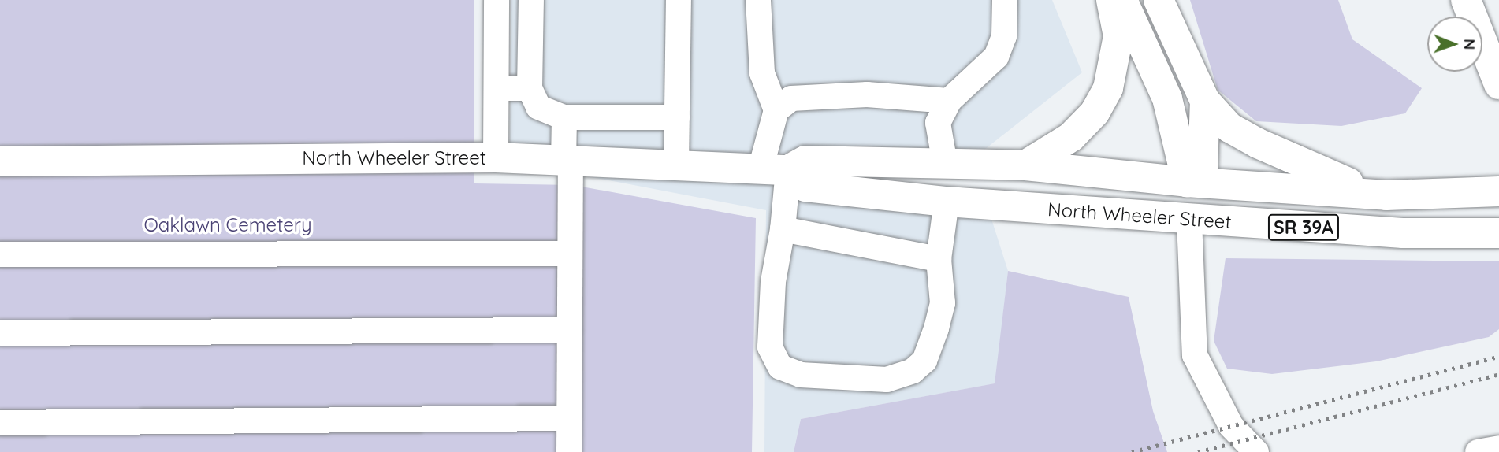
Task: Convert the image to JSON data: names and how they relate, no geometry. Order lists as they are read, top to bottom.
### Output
{
  "streets": {
    "main road": ["North Wheeler Street", "SR 39A"]
  },
  "parks": ["Oaklawn Cemetery"],
  "north": "right"
}
